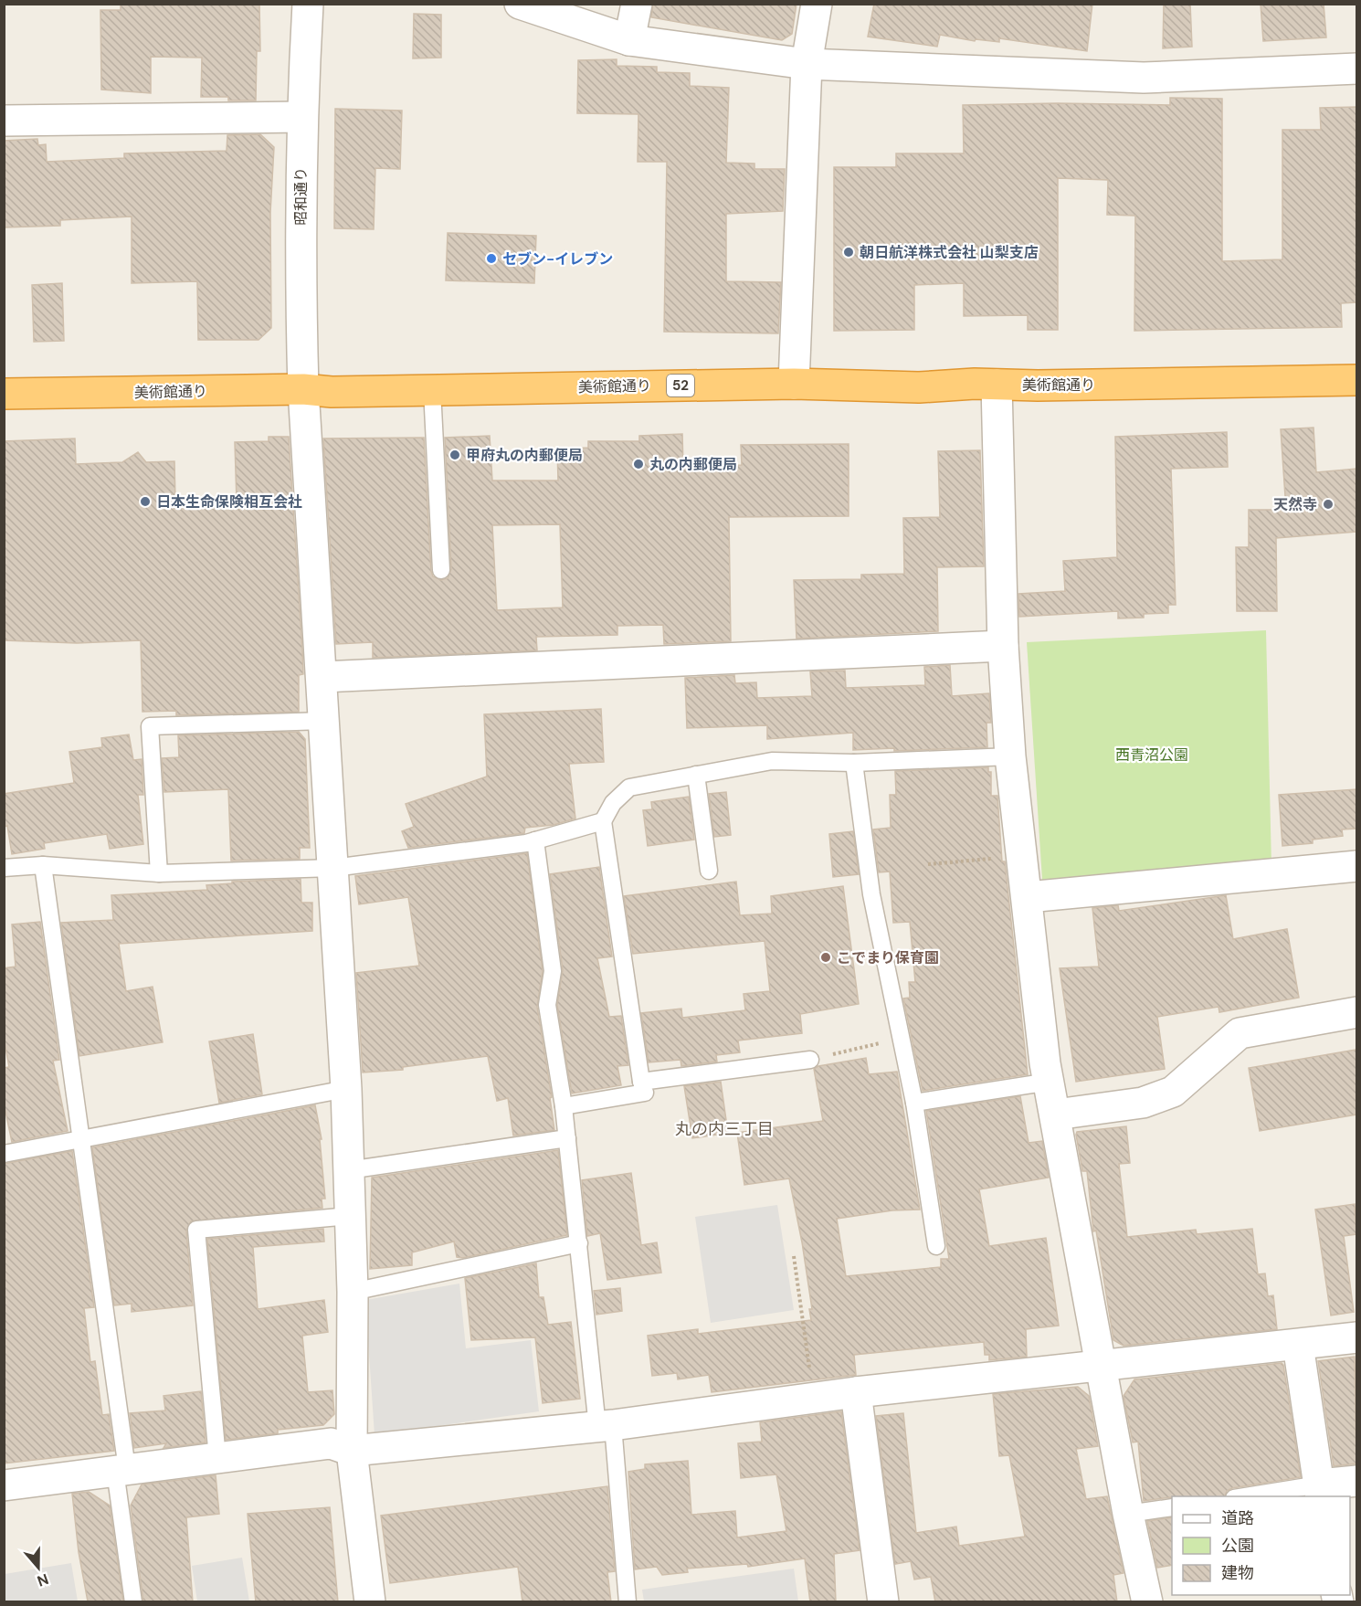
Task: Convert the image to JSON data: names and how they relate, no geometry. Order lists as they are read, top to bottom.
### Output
{
  "streets": {
    "highway": ["美術館通り", "52"],
    "street": ["昭和通り"]
  },
  "crossings": [
    ["昭和通り", "美術館通り"]
  ],
  "districts": ["丸の内三丁目"],
  "parks": ["西青沼公園"],
  "places": [
    "朝日航洋株式会社 山梨支店",
    "セブン-イレブン",
    "甲府丸の内郵便局",
    "丸の内郵便局",
    "日本生命保険相互会社",
    "天然寺",
    "こでまり保育園"
  ],
  "legend": ["道路", "公園", "建物"],
  "north": "bottom"
}
